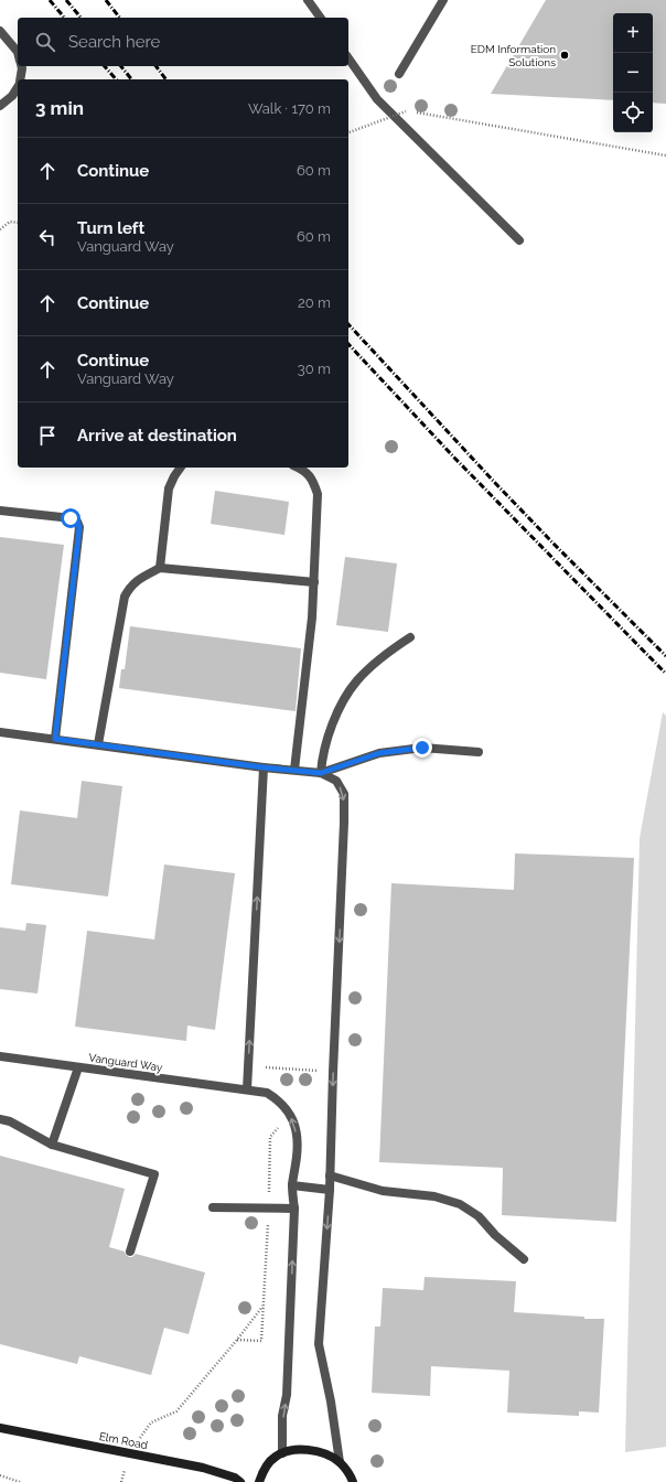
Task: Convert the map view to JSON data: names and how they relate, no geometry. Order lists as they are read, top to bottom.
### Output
{
  "streets": {
    "street": ["Vanguard Way", "Elm Road"]
  },
  "places": ["EDM Information Solutions"],
  "page": {
    "map_buttons": ["+", "−"],
    "search": "Search here",
    "heading": ["3 min", "Walk · 170 m"],
    "list": [
      ["Continue", "60 m"],
      ["Turn left", "Vanguard Way", "60 m"],
      ["Continue", "20 m"],
      ["Continue", "Vanguard Way", "30 m"],
      "Arrive at destination"
    ]
  }
}
